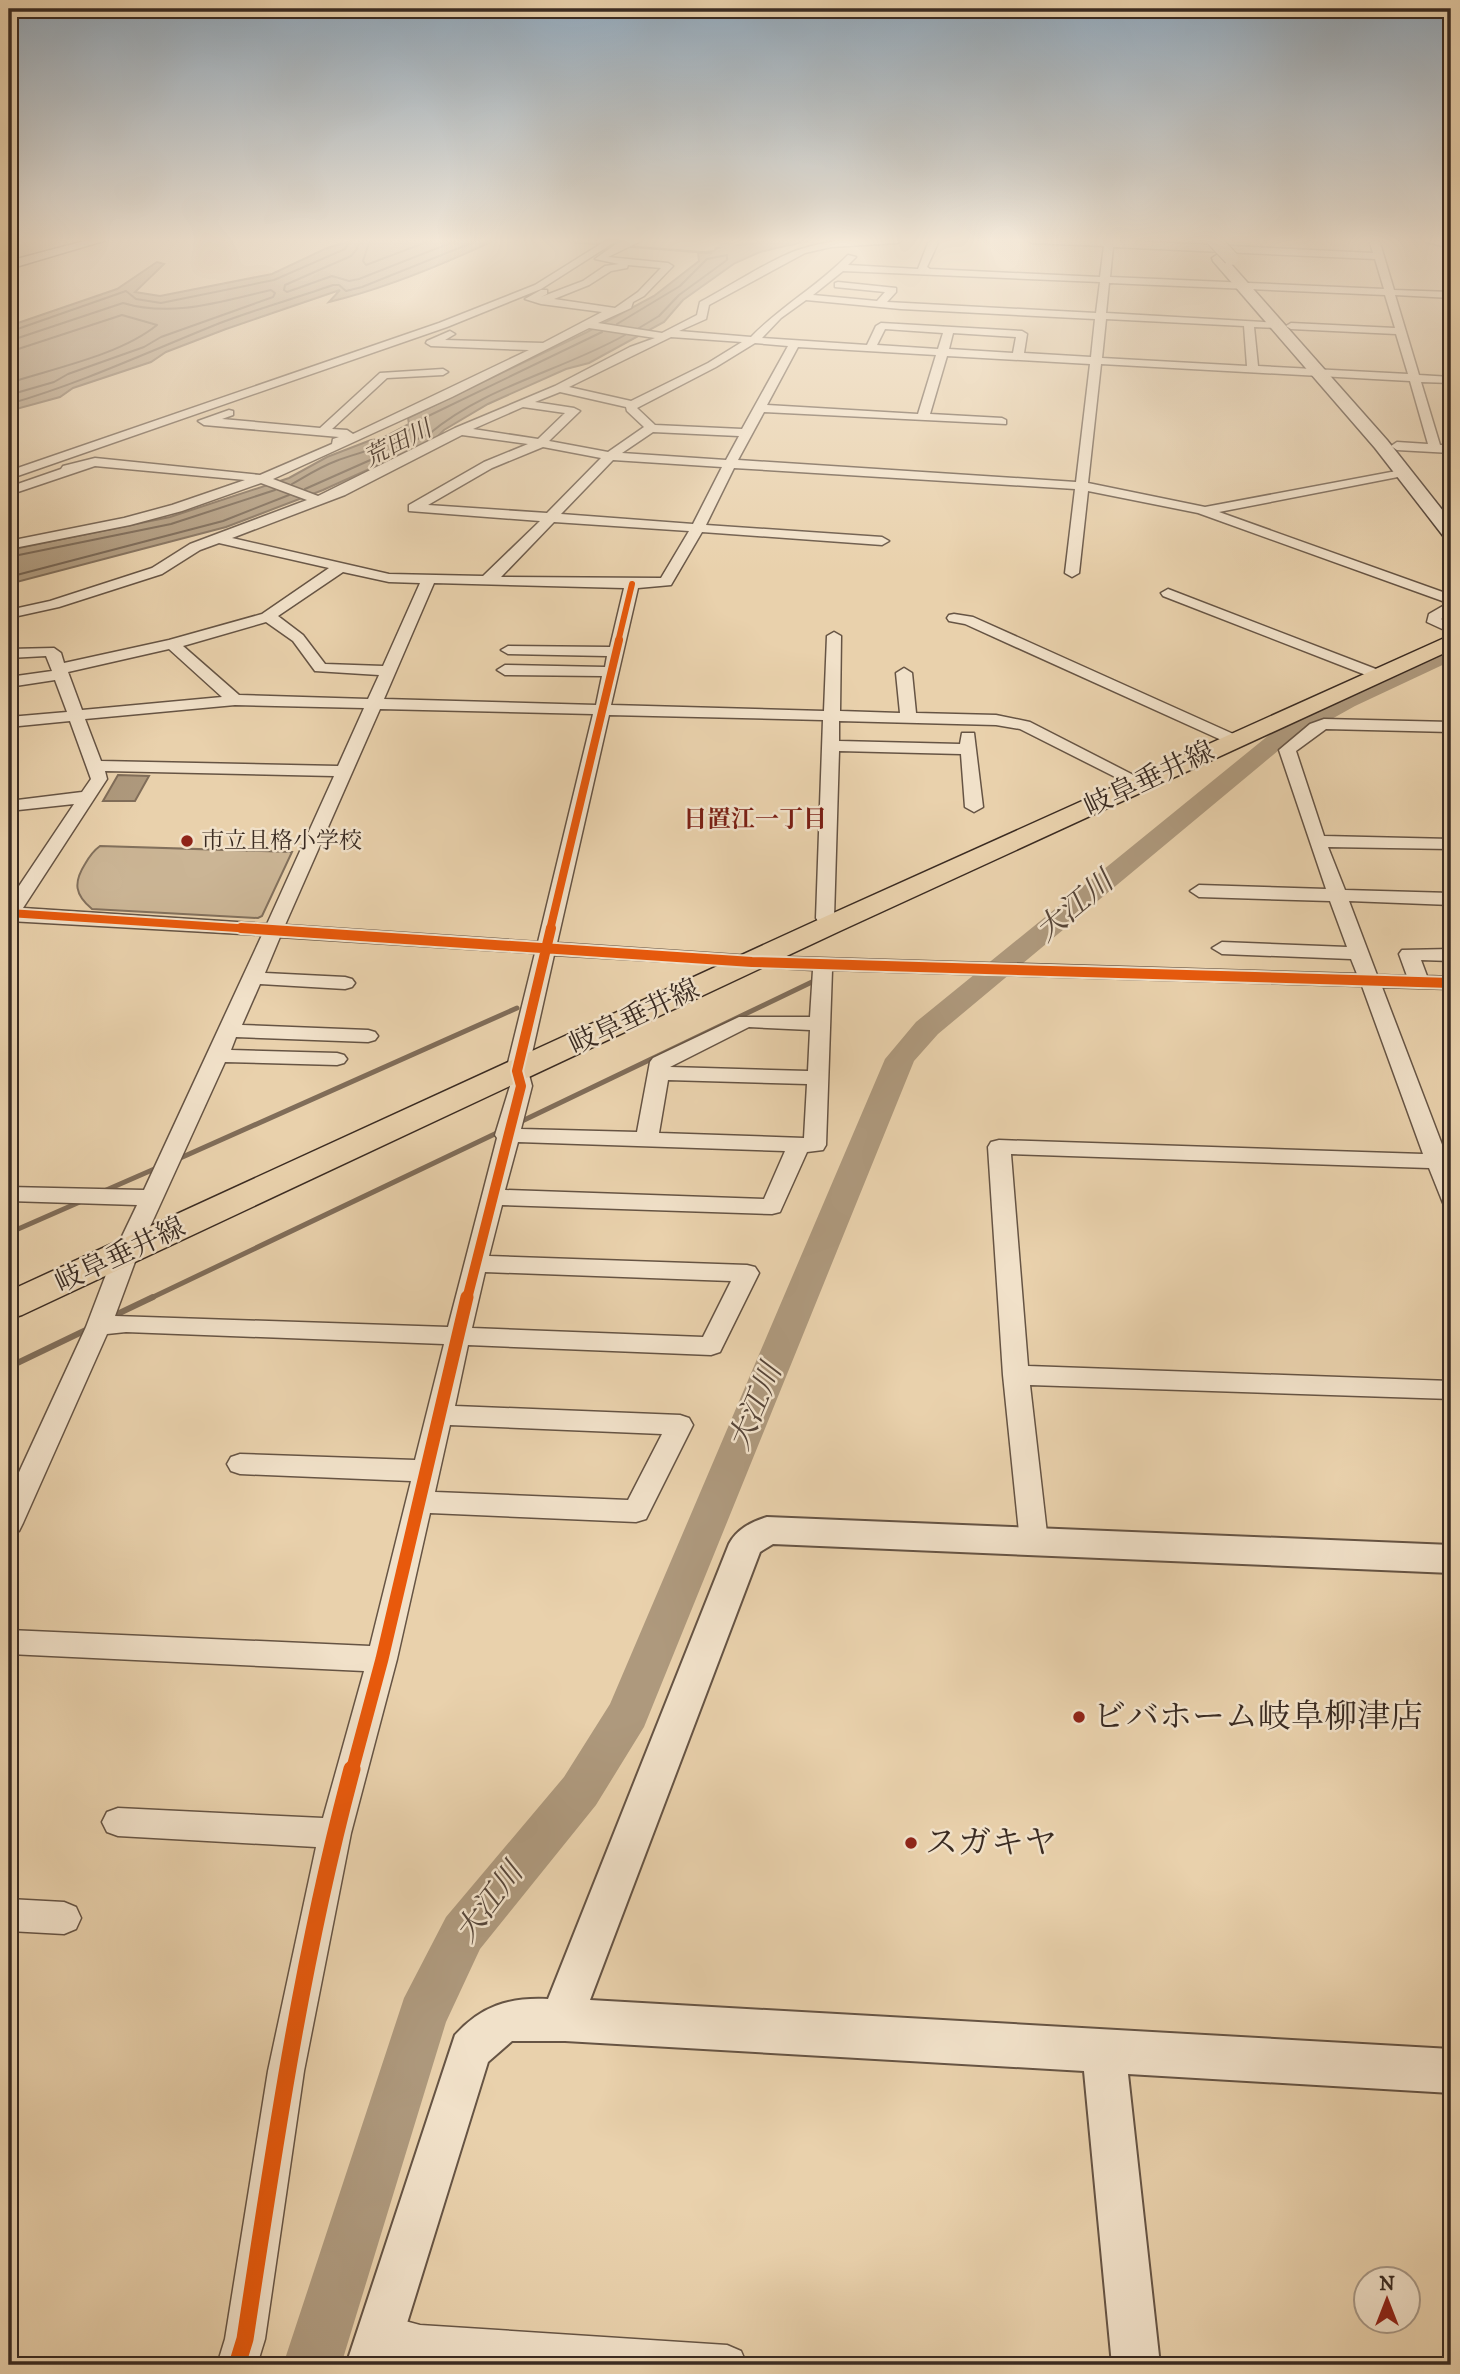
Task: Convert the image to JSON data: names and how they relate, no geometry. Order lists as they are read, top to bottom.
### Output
{
  "streets": {
    "main road": ["岐阜垂井線"]
  },
  "districts": ["日置江一丁目"],
  "water": ["荒田川", "大江川"],
  "places": ["市立且格小学校", "ビバホーム岐阜柳津店", "スガキヤ"],
  "north": "top"
}
